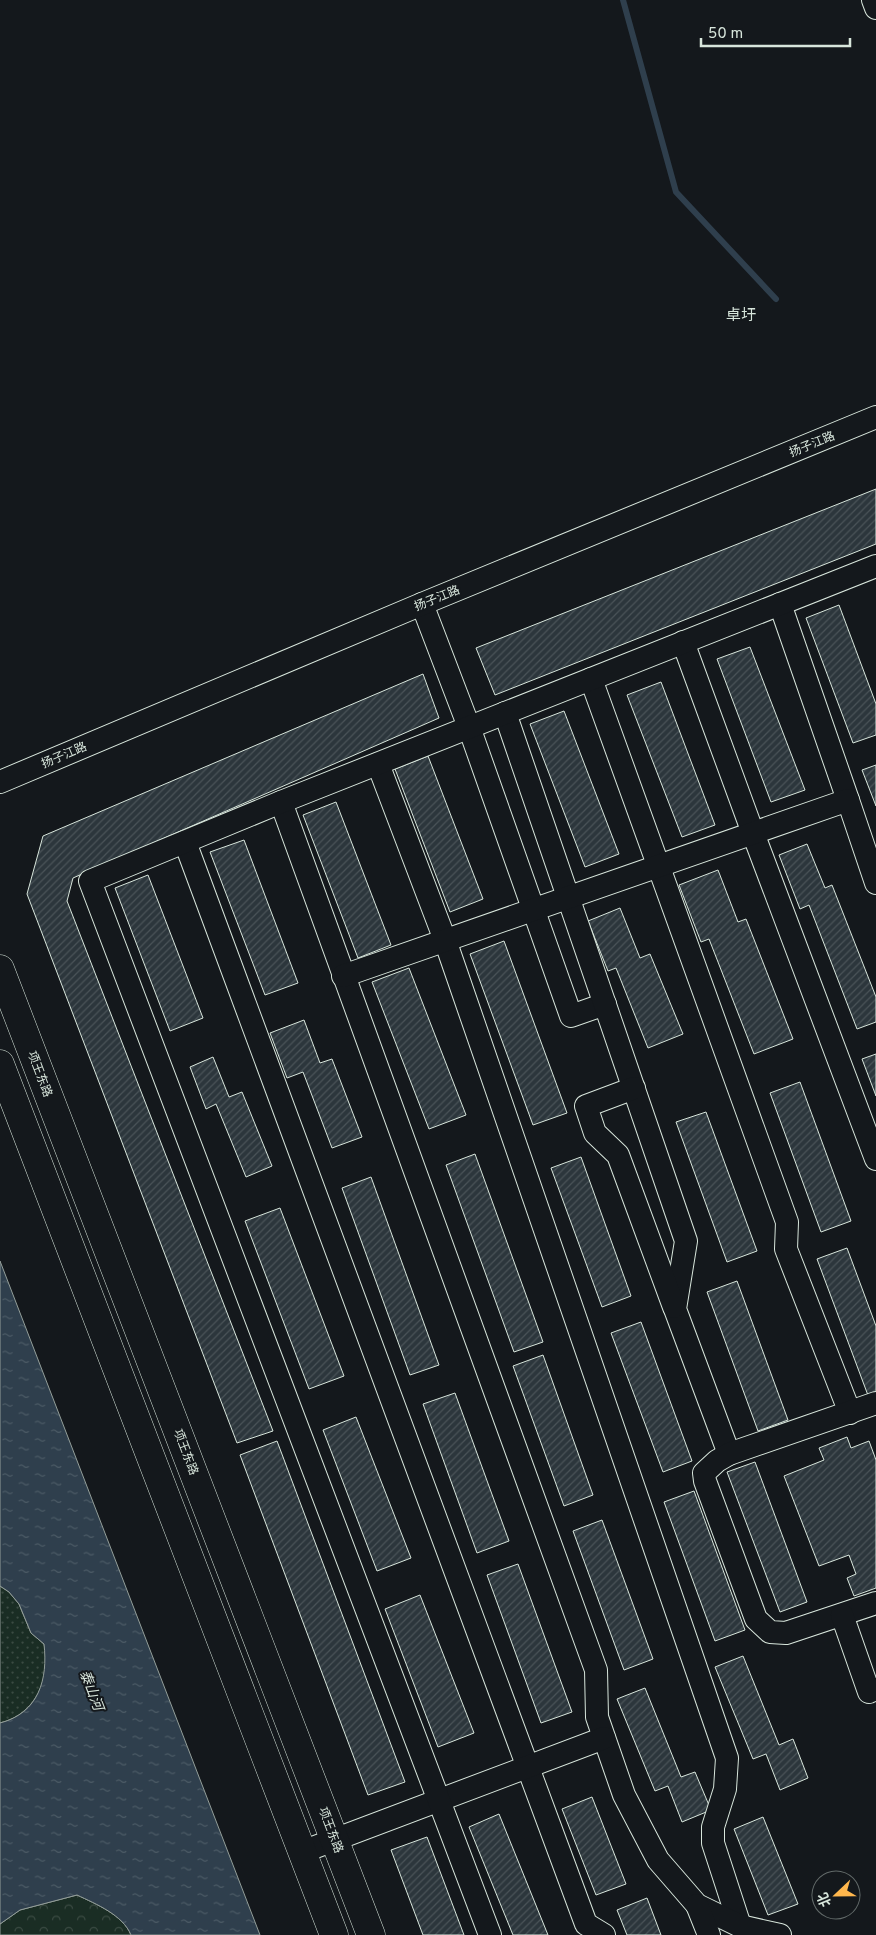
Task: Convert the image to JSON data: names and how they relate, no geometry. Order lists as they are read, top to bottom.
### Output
{
  "streets": {
    "main road": ["项王东路"],
    "street": ["扬子江路"]
  },
  "districts": ["卓圩"],
  "water": ["泰山河"],
  "scale_bar": "50 m",
  "north": "left"
}
